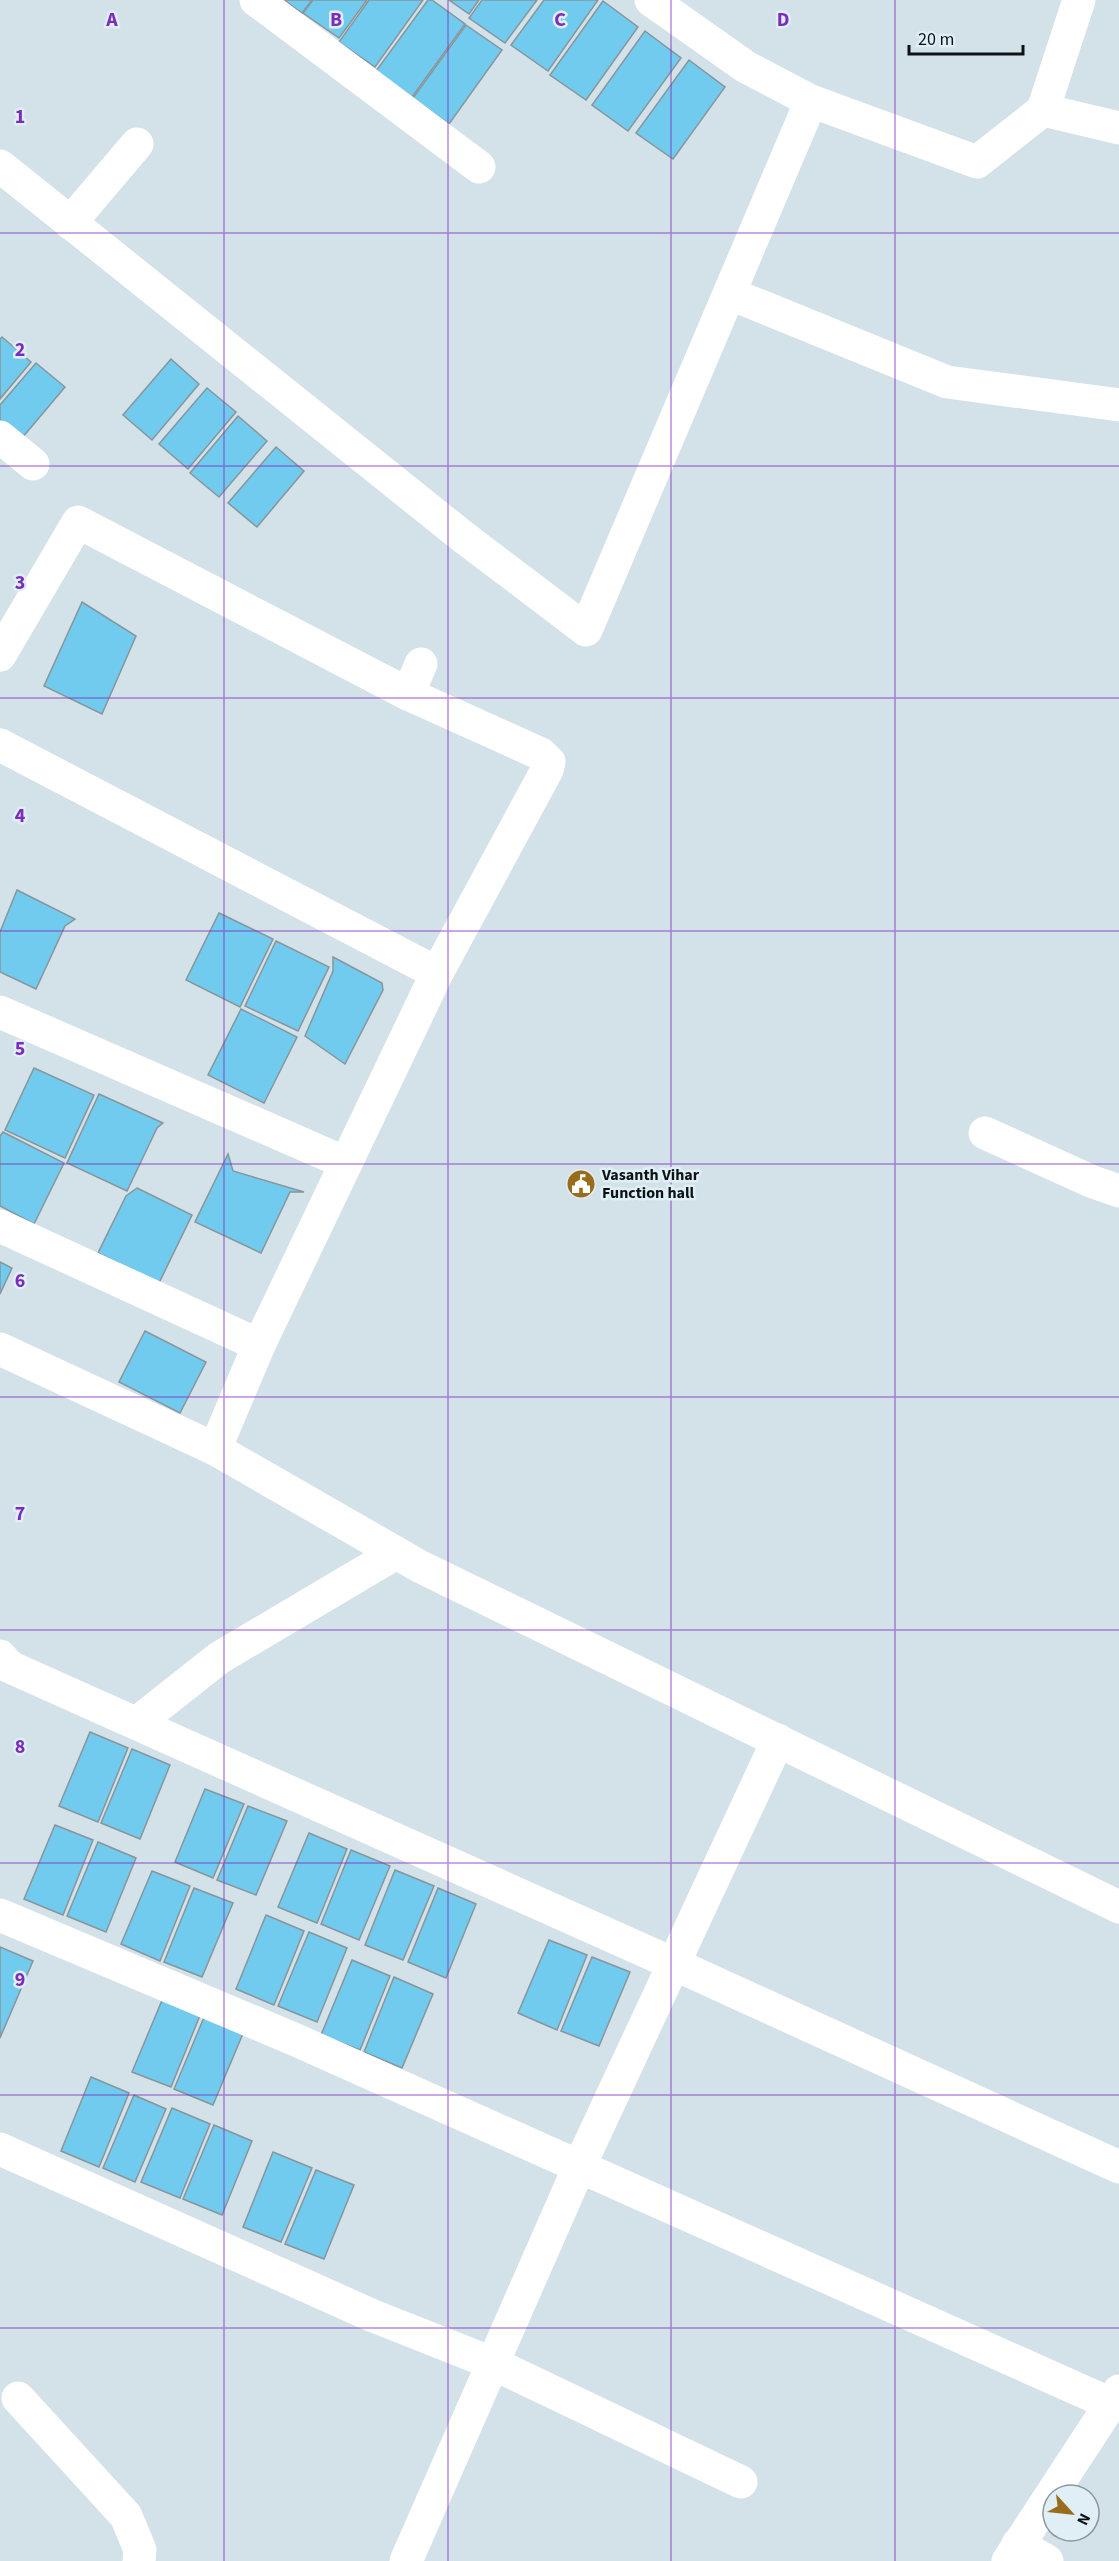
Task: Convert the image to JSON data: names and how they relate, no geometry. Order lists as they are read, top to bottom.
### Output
{
  "places": {
    "public building": ["Vasanth Vihar Function hall"]
  },
  "scale_bar": "20 m",
  "north": "bottom right",
  "grid": {
    "columns": [
      "A",
      "B",
      "C",
      "D"
    ],
    "rows": [
      "1",
      "2",
      "3",
      "4",
      "5",
      "6",
      "7",
      "8",
      "9"
    ]
  }
}
